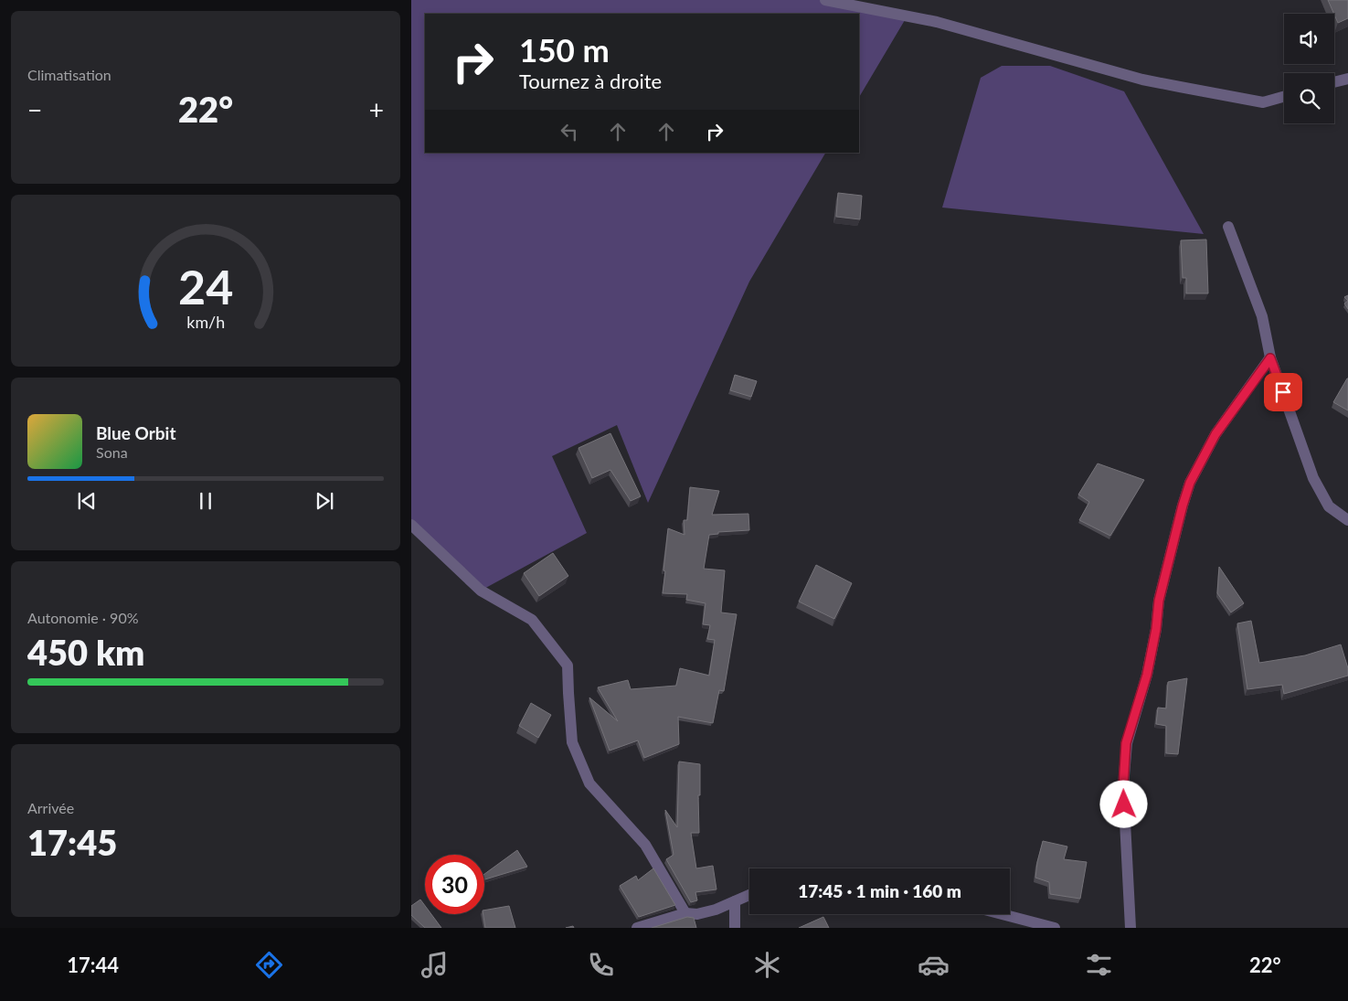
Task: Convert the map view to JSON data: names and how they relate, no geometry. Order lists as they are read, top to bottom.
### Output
{
  "page": {
    "tile": [
      "Climatisation",
      ["Autonomie · 90%", "450 km"],
      ["Arrivée", "17:45"]
    ],
    "turn": ["150 m", "Tournez à droite"],
    "heat": ["−", "22°", "+"],
    "song": ["Blue Orbit", "Sona"],
    "limit": "30",
    "trip": "17:45 · 1 min · 160 m",
    "tabs": ["17:44", "22°"],
    "gauge": ["24", "km/h"]
  }
}
